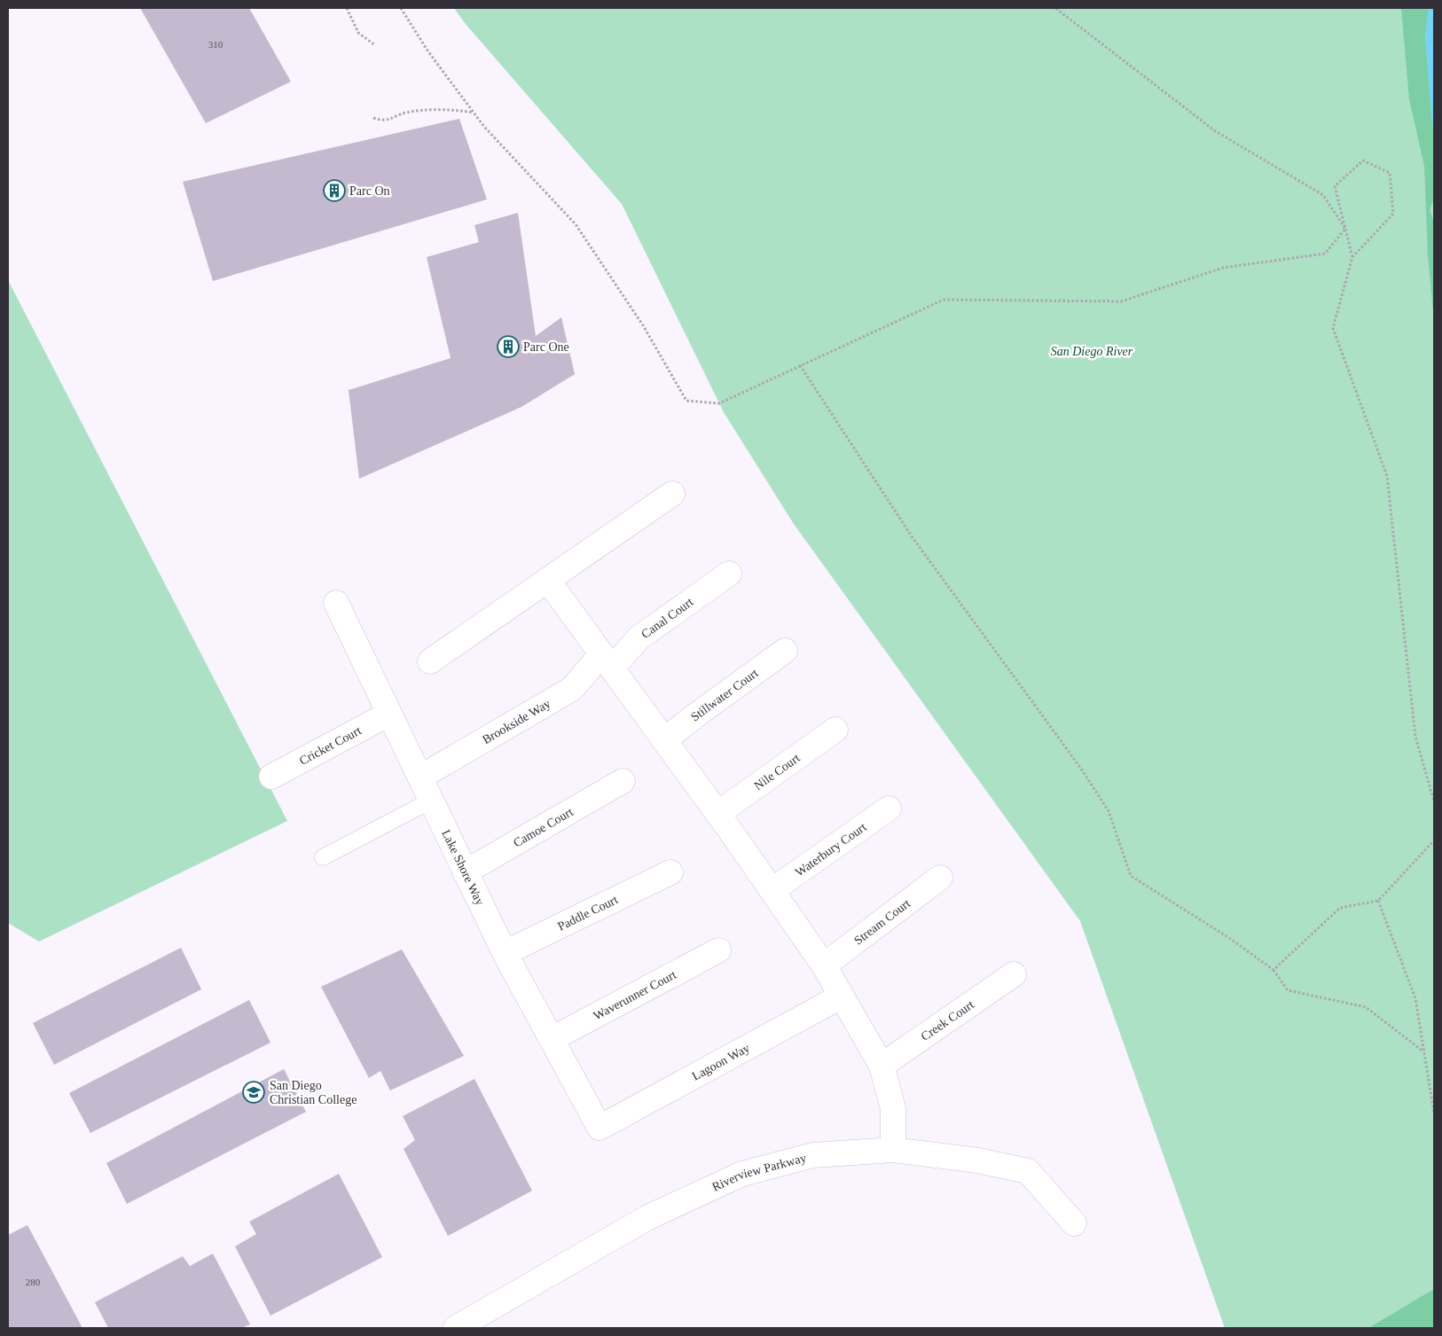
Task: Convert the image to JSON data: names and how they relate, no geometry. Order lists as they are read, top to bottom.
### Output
{
  "streets": {
    "street": [
      "Canal Court",
      "Stillwater Court",
      "Brookside Way",
      "Cricket Court",
      "Nile Court",
      "Camoe Court",
      "Waterbury Court",
      "Lake Shore Way",
      "Paddle Court",
      "Stream Court",
      "Waverunner Court",
      "Creek Court",
      "Lagoon Way",
      "Riverview Parkway"
    ]
  },
  "crossings": [
    ["Canal Court", "Brookside Way"],
    ["Brookside Way", "Lake Shore Way"],
    ["Cricket Court", "Lake Shore Way"],
    ["Camoe Court", "Lake Shore Way"],
    ["Lake Shore Way", "Paddle Court"],
    ["Lake Shore Way", "Waverunner Court"],
    ["Lake Shore Way", "Lagoon Way"]
  ],
  "parks": ["San Diego River"],
  "places": {
    "building": ["Parc On", "Parc One"],
    "school or university": ["San Diego Christian College"]
  },
  "house_numbers": ["310", "280"]
}
